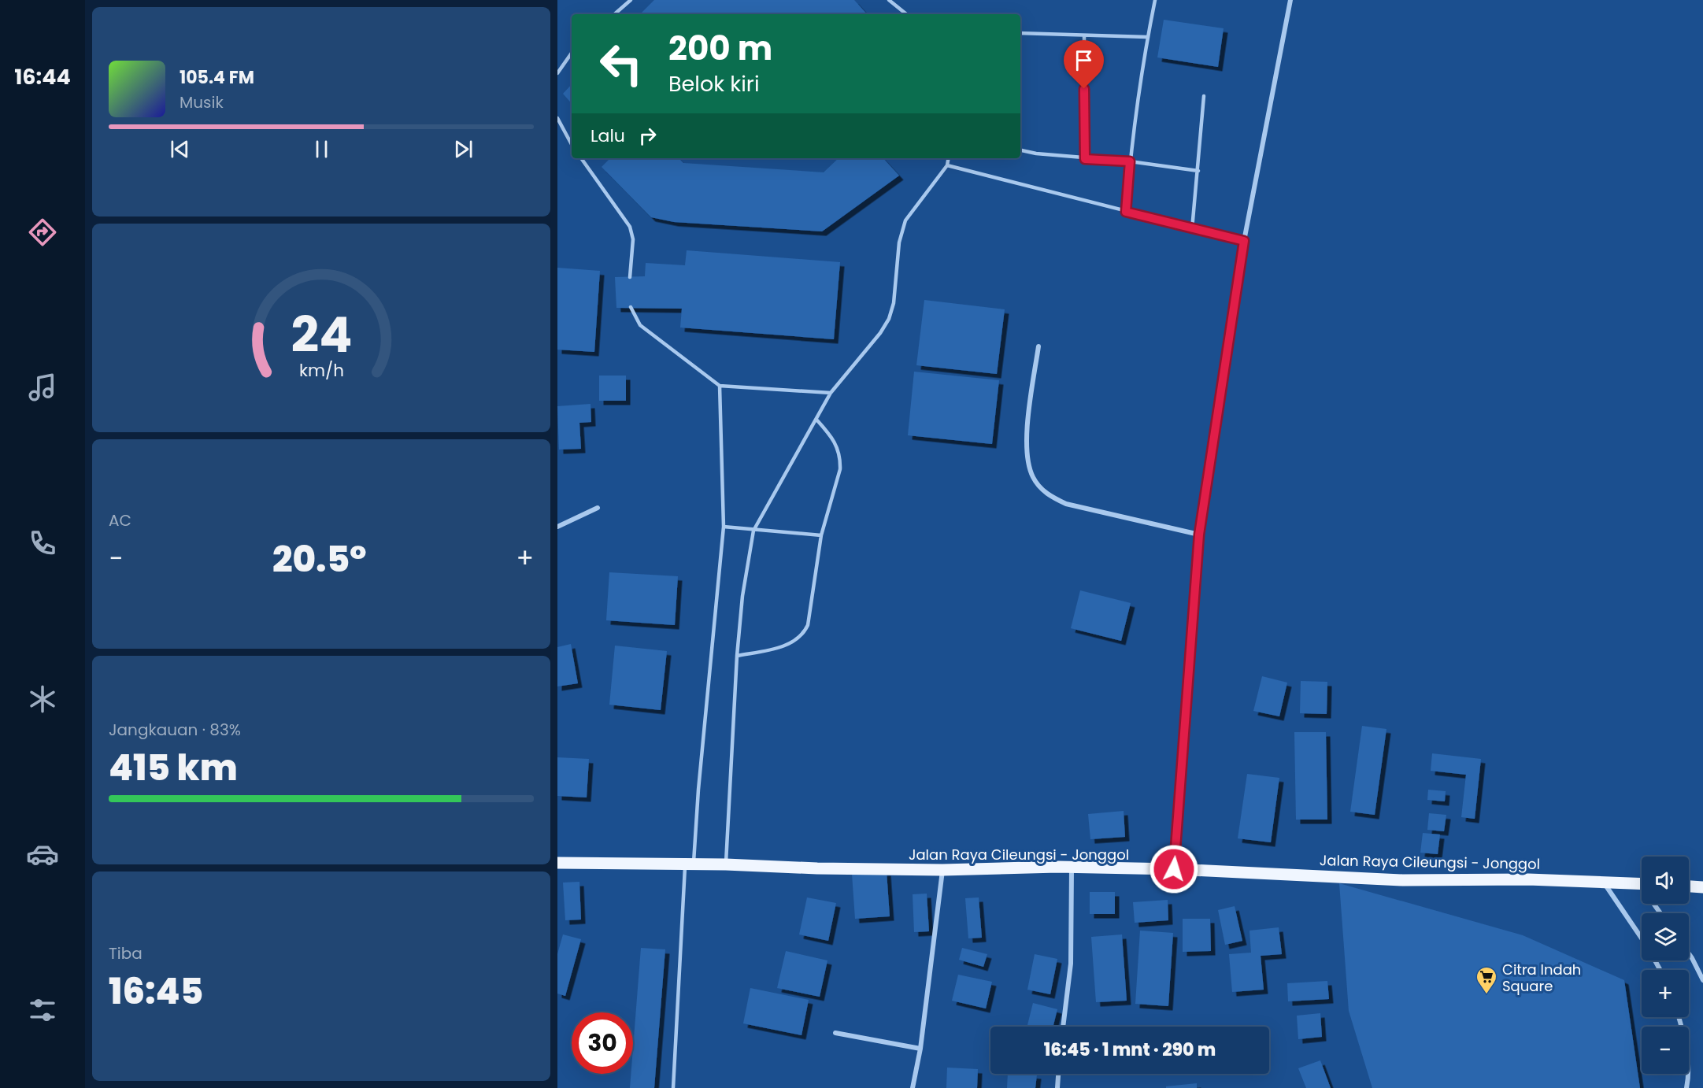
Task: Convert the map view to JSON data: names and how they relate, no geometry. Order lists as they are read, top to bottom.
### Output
{
  "streets": {
    "main road": ["Jalan Raya Cileungsi - Jonggol"]
  },
  "places": {
    "supermarket": ["Citra Indah Square"]
  },
  "page": {
    "tabs": "16:44",
    "turn": ["200 m", "Belok kiri"],
    "song": ["105.4 FM", "Musik"],
    "then": "Lalu",
    "tile": [
      "AC",
      ["Jangkauan · 83%", "415 km"],
      ["Tiba", "16:45"]
    ],
    "heat": ["−", "20.5°", "+"],
    "map_buttons": ["+", "−"],
    "limit": "30",
    "trip": "16:45 · 1 mnt · 290 m",
    "gauge": ["24", "km/h"]
  }
}
